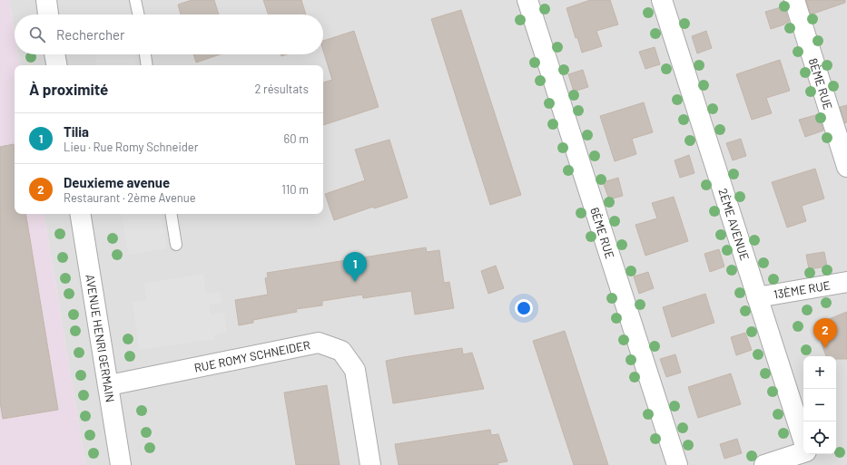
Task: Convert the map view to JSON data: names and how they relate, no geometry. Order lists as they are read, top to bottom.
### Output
{
  "streets": {
    "street": [
      "8ÈME RUE",
      "2ÈME AVENUE",
      "6ÈME RUE",
      "13ÈME RUE",
      "AVENUE HENRI GERMAIN",
      "RUE ROMY SCHNEIDER"
    ]
  },
  "crossings": [
    ["2ÈME AVENUE", "13ÈME RUE"],
    ["AVENUE HENRI GERMAIN", "RUE ROMY SCHNEIDER"]
  ],
  "page": {
    "search": "Rechercher",
    "heading": ["À proximité", "2 résultats"],
    "list": [
      {
        "mark": "1",
        "name": "Tilia",
        "note": "Lieu · Rue Romy Schneider",
        "value": "60 m"
      },
      {
        "mark": "2",
        "name": "Deuxieme avenue",
        "note": "Restaurant · 2ème Avenue",
        "value": "110 m"
      }
    ],
    "pins": ["1", "2"],
    "map_buttons": ["+", "−"]
  }
}
